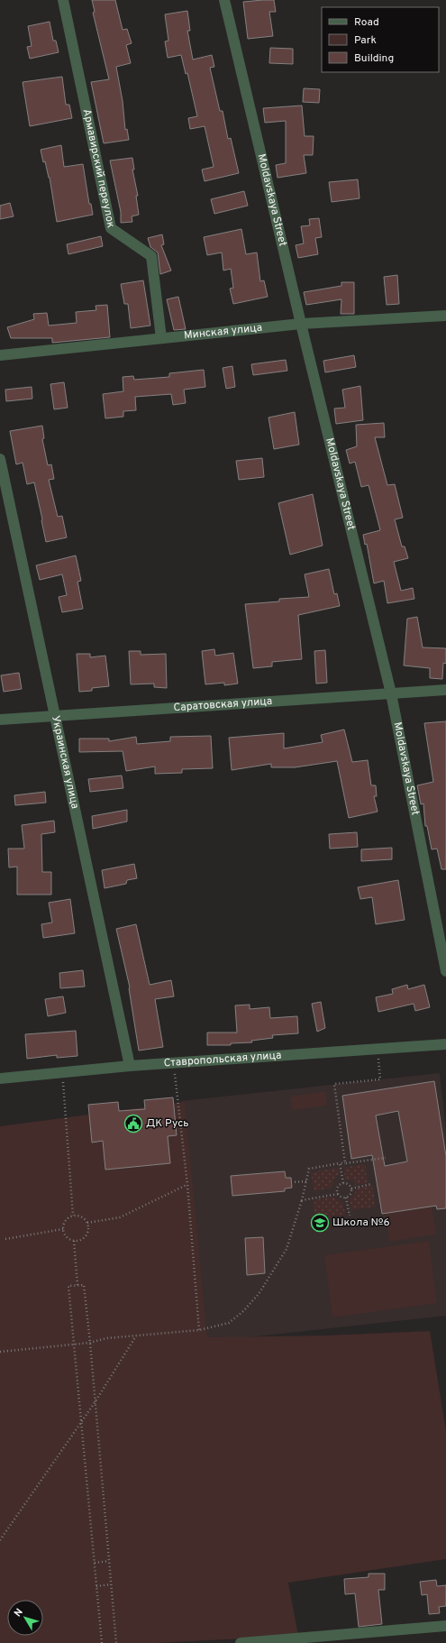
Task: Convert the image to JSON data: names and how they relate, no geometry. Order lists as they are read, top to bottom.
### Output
{
  "streets": {
    "street": [
      "Армавирский переулок",
      "Moldavskaya Street",
      "Минская улица",
      "Саратовская улица",
      "Украинская улица",
      "Ставропольская улица"
    ]
  },
  "crossings": [
    ["Армавирский переулок", "Минская улица"],
    ["Moldavskaya Street", "Минская улица"],
    ["Moldavskaya Street", "Саратовская улица"],
    ["Саратовская улица", "Украинская улица"],
    ["Украинская улица", "Ставропольская улица"]
  ],
  "places": {
    "public building": ["ДК Русь"],
    "school or university": ["Школа №6"]
  },
  "legend": ["Road", "Park", "Building"],
  "north": "top left"
}
